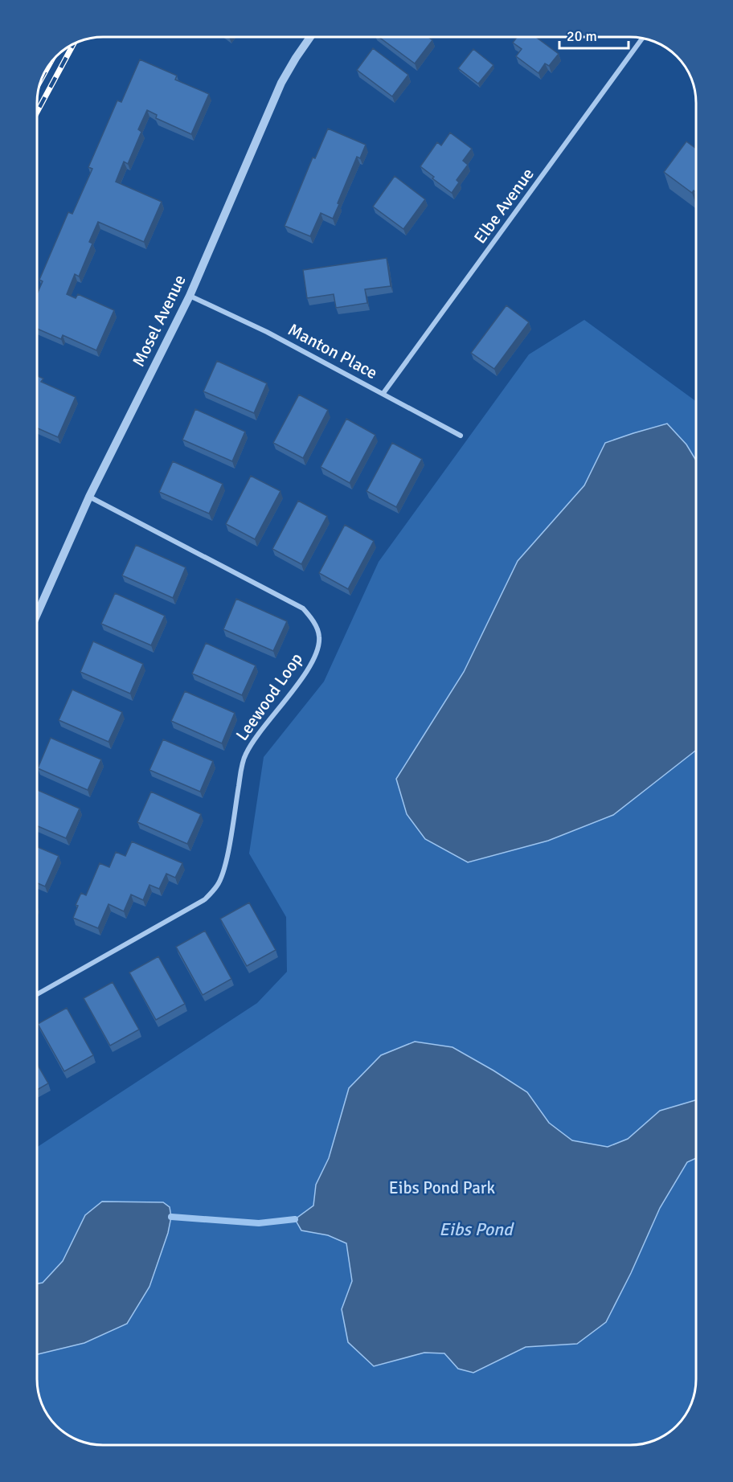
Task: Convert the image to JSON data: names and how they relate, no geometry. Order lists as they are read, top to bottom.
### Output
{
  "streets": {
    "street": [
      "Elbe Avenue",
      "Mosel Avenue",
      "Manton Place",
      "Leewood Loop"
    ]
  },
  "crossings": [
    ["Elbe Avenue", "Manton Place"],
    ["Mosel Avenue", "Manton Place"],
    ["Mosel Avenue", "Leewood Loop"]
  ],
  "water": ["Eibs Pond"],
  "parks": ["Eibs Pond Park"],
  "scale_bar": "20 m"
}
